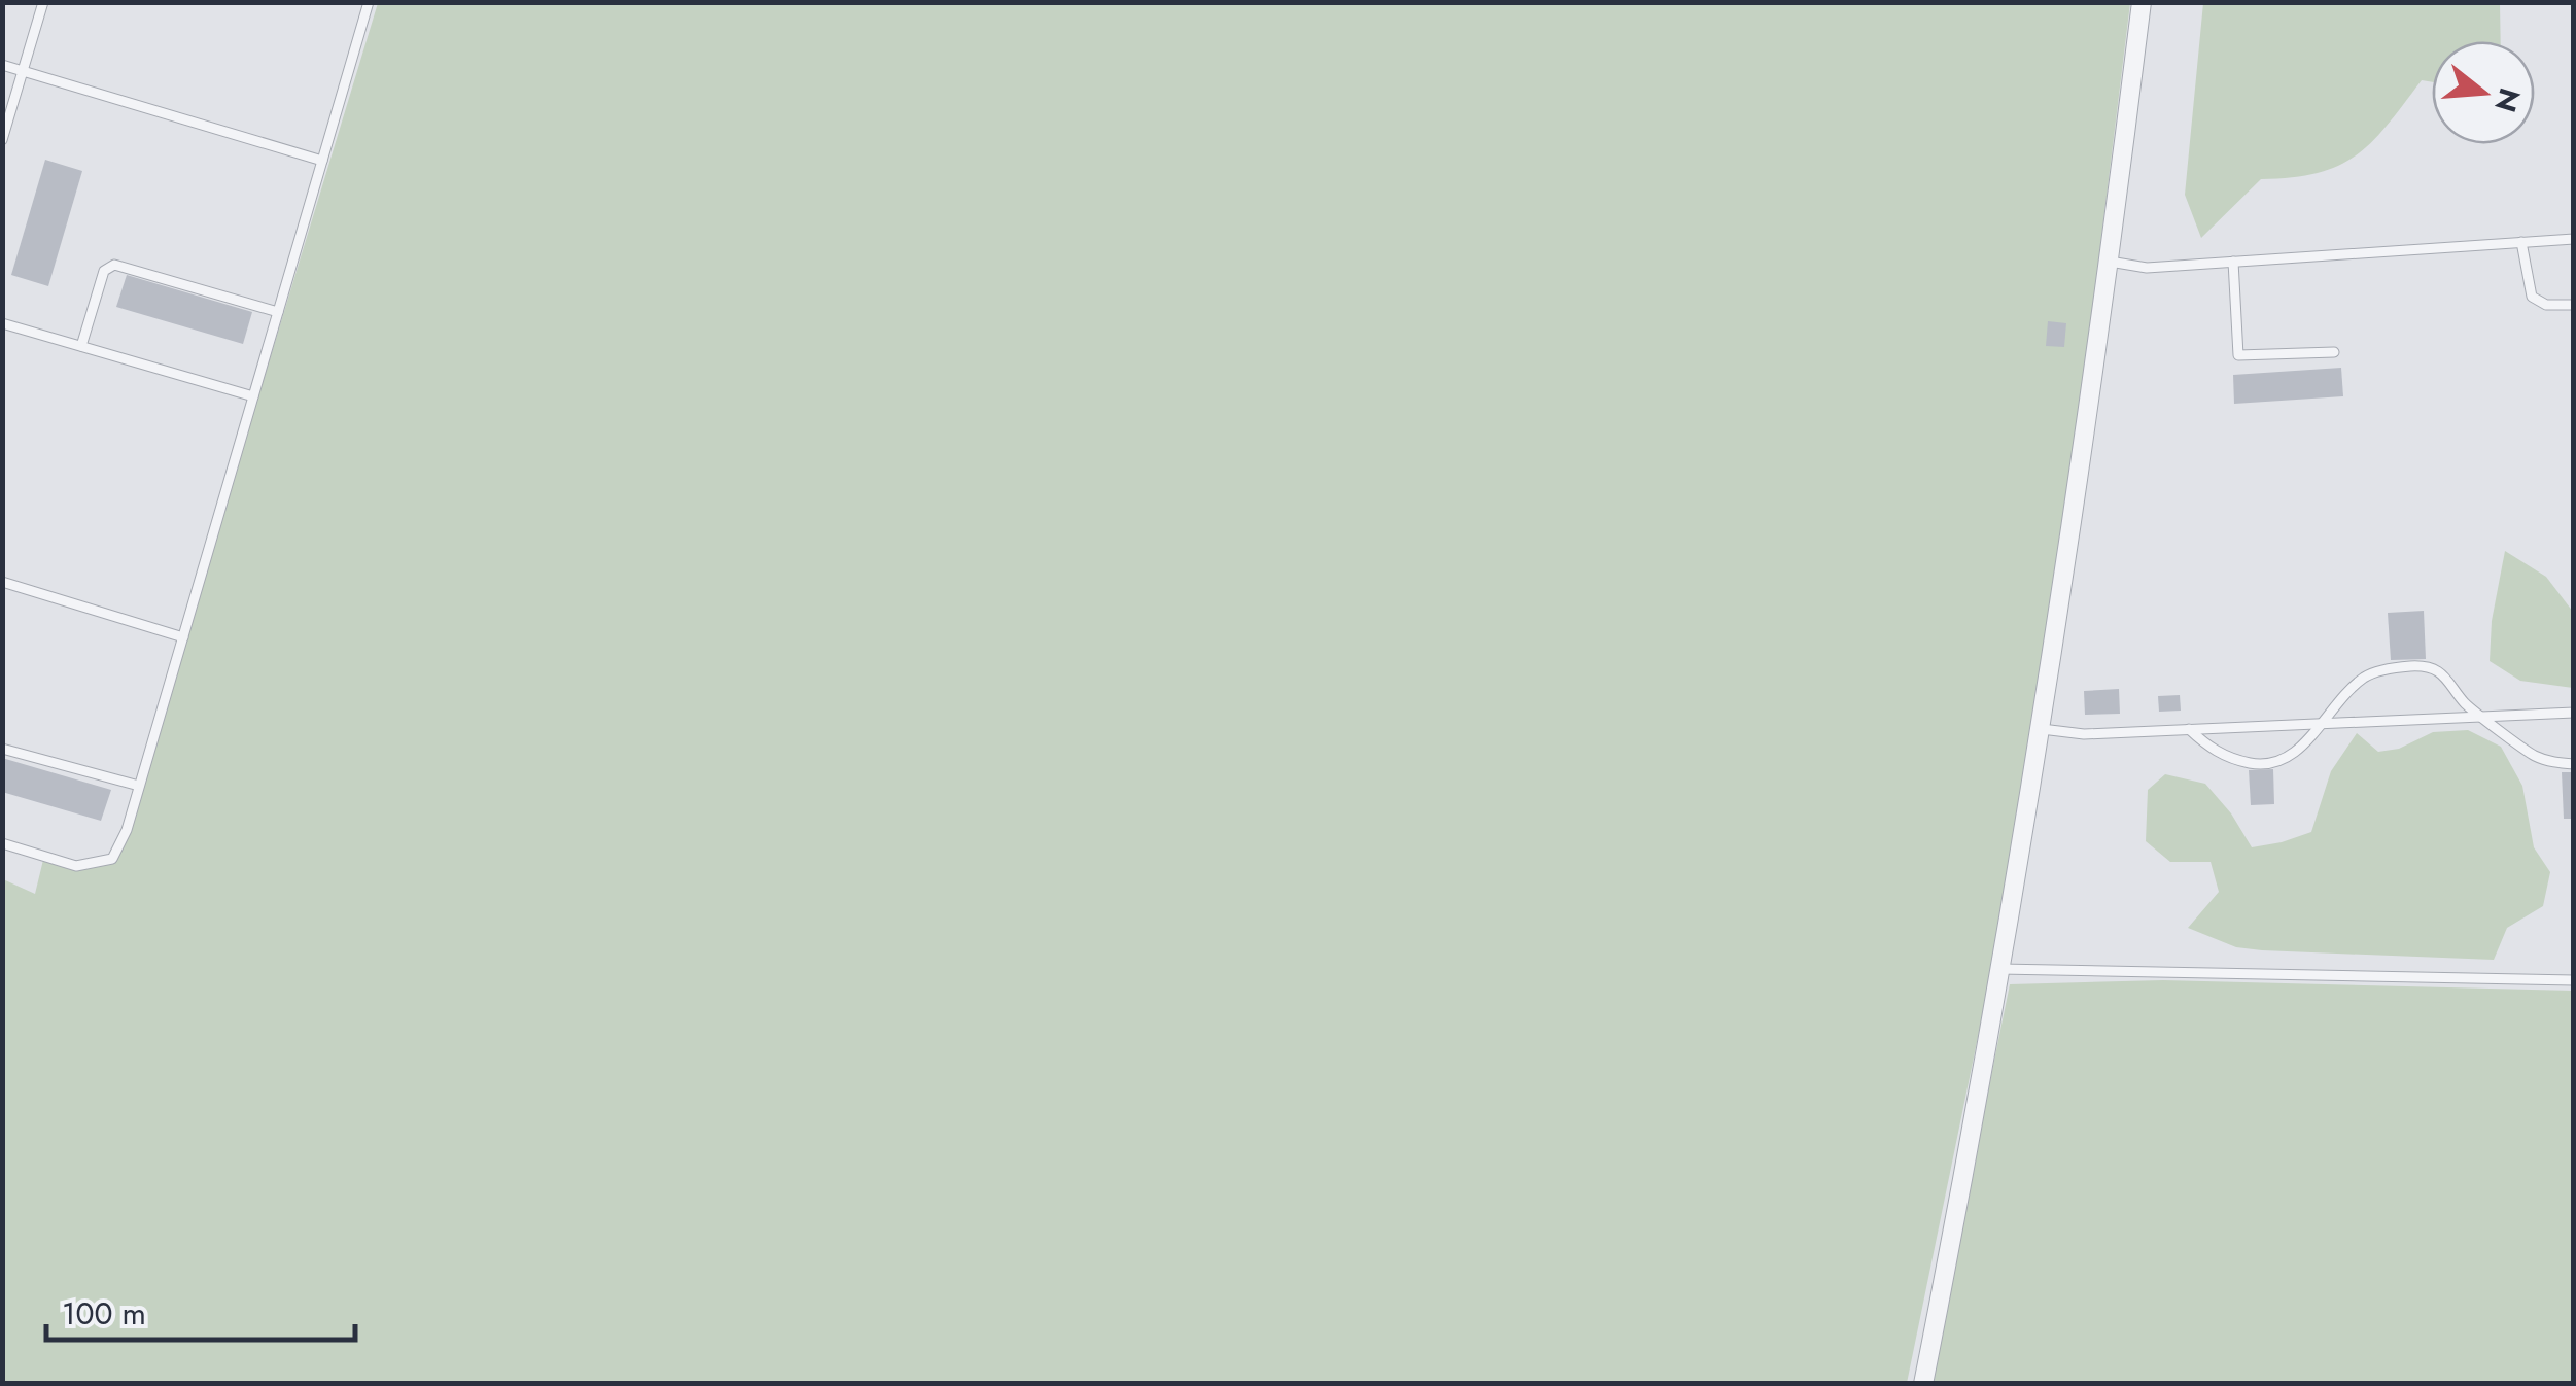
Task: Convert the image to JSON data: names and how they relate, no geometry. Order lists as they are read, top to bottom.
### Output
{
  "scale_bar": "100 m",
  "north": "right"
}
